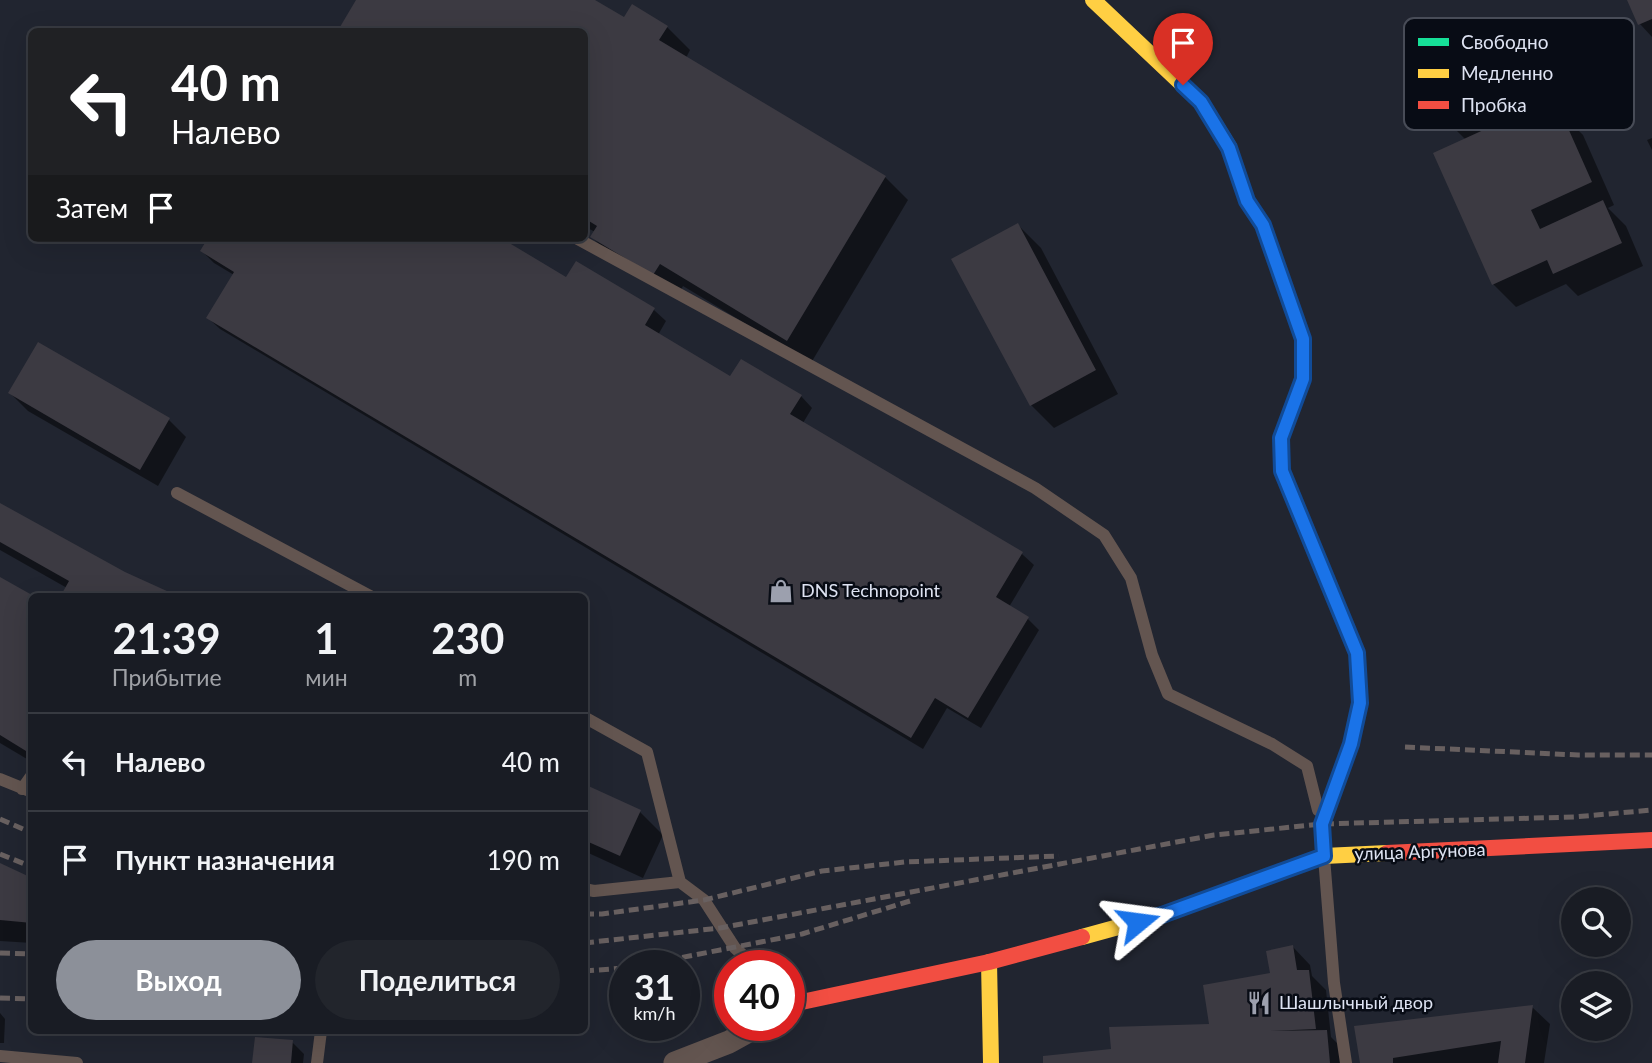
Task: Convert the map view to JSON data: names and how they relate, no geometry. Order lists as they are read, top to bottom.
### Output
{
  "streets": {
    "street": ["улица Аргунова"]
  },
  "places": {
    "shop": ["DNS Technopoint"],
    "restaurant": ["Шашлычный двор"]
  },
  "legend": ["Свободно", "Медленно", "Пробка"],
  "page": {
    "turn": ["40 m", "Налево"],
    "then": "Затем",
    "eta": [
      "21:39",
      "Прибытие",
      "1",
      "мин",
      "230",
      "m"
    ],
    "list": [
      {
        "name": "Налево",
        "value": "40 m"
      },
      {
        "name": "Пункт назначения",
        "value": "190 m"
      }
    ],
    "buttons": ["Выход", "Поделиться"],
    "speed": "31 km/h",
    "limit": "40"
  }
}
